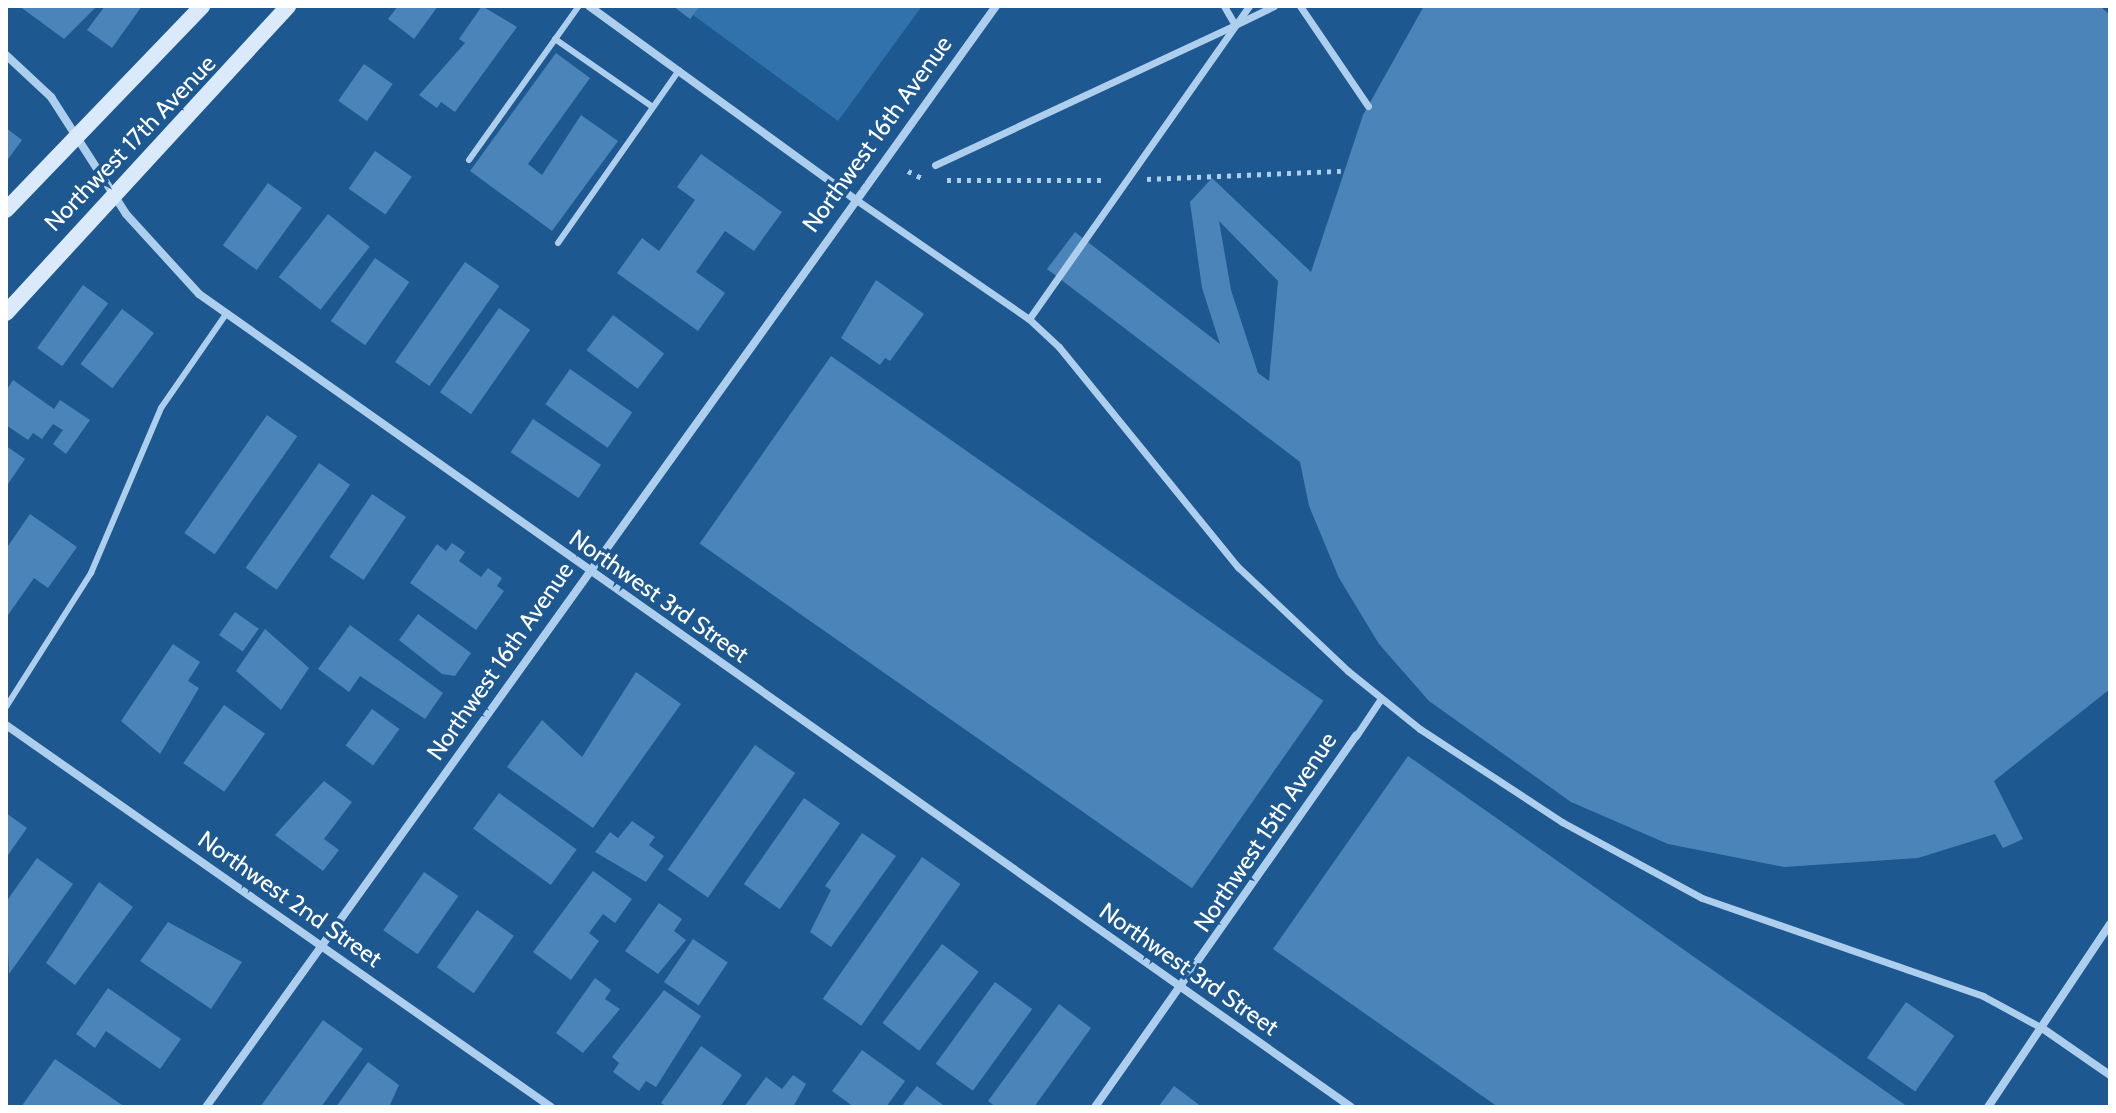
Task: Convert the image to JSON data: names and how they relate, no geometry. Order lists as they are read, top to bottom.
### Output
{
  "streets": {
    "main road": ["Northwest 17th Avenue"],
    "street": [
      "Northwest 16th Avenue",
      "Northwest 3rd Street",
      "Northwest 15th Avenue",
      "Northwest 2nd Street"
    ]
  },
  "crossings": [
    ["Northwest 16th Avenue", "Northwest 3rd Street"],
    ["Northwest 16th Avenue", "Northwest 2nd Street"],
    ["Northwest 17th Avenue", "Northwest 3rd Street"],
    ["Northwest 3rd Street", "Northwest 15th Avenue"]
  ]
}
